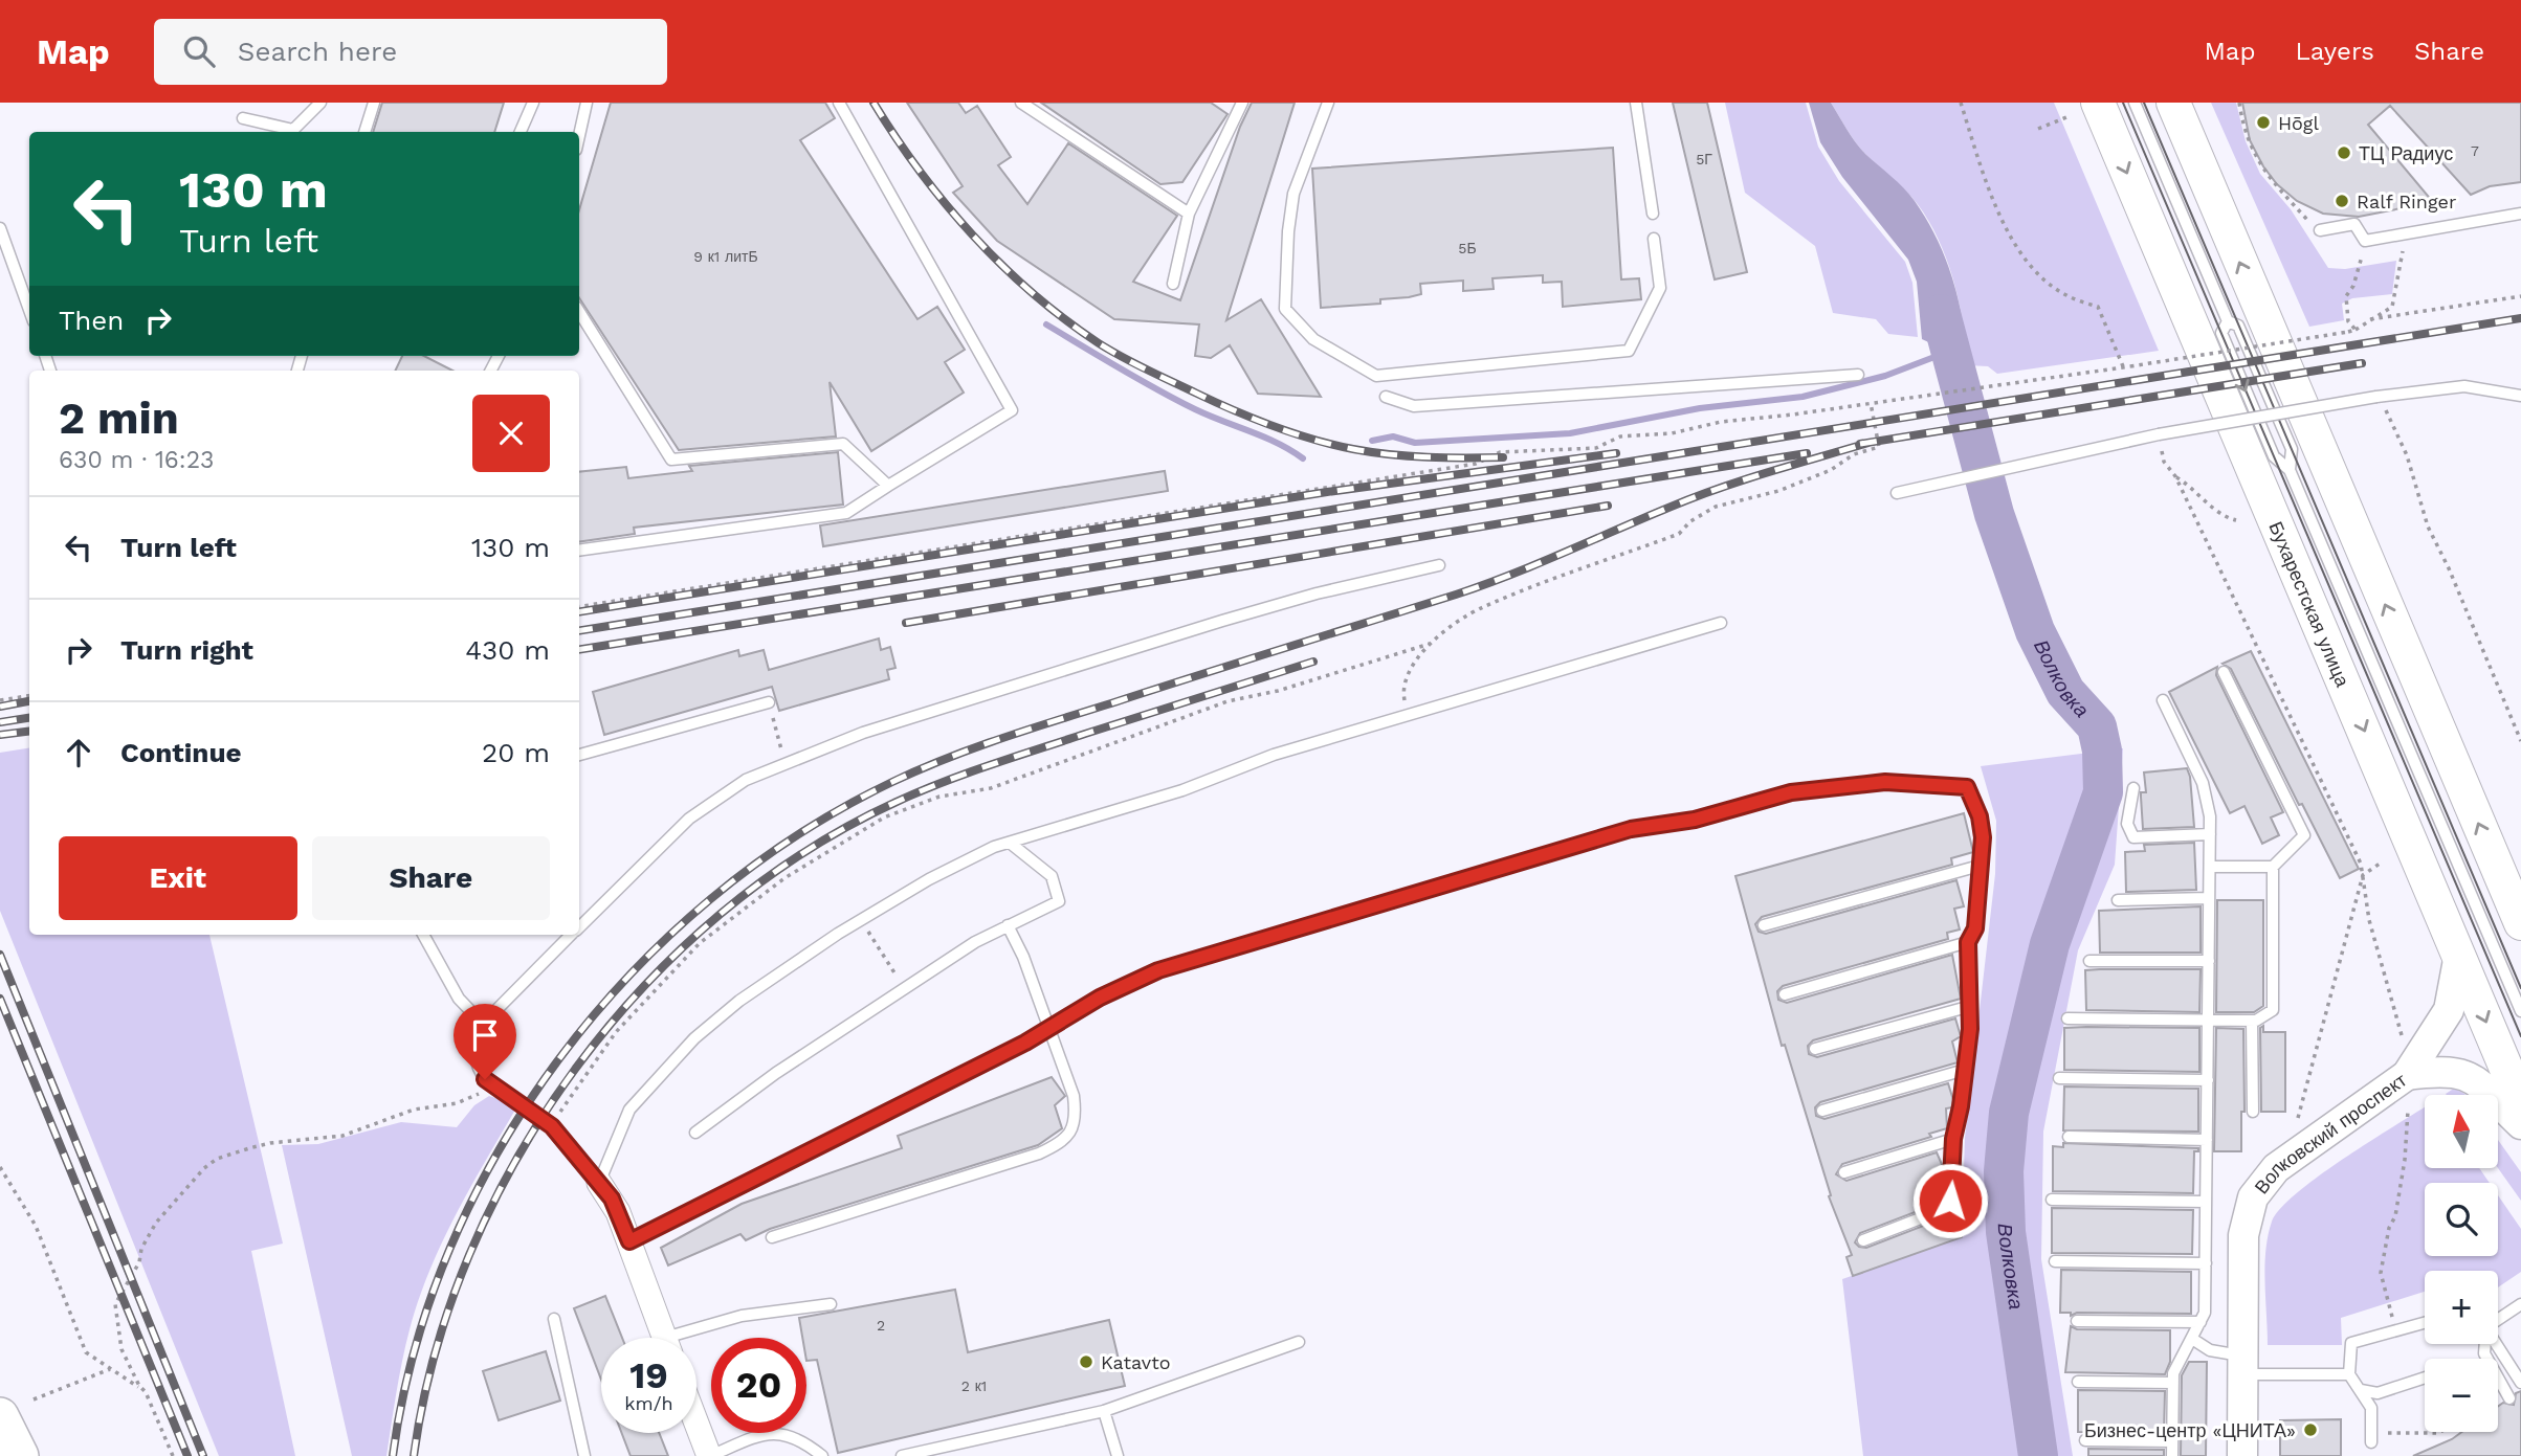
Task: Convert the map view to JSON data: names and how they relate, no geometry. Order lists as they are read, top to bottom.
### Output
{
  "streets": {
    "main road": ["Бухарестская улица"],
    "street": ["Волковский проспект"]
  },
  "crossings": [
    ["Бухарестская улица", "Волковский проспект"]
  ],
  "water": ["Волковка"],
  "places": [
    "Hōgl",
    "ТЦ Радиус",
    "Ralf Ringer",
    "Katavto",
    "Бизнес-центр «ЦНИТА»"
  ],
  "house_numbers": [
    "7",
    "5Г",
    "5Б",
    "9 к1 литБ",
    "2",
    "2 к1"
  ],
  "north": "top",
  "page": {
    "header": "Map",
    "search": "Search here",
    "nav": ["Map", "Layers", "Share"],
    "turn": ["130 m", "Turn left"],
    "then": "Then",
    "heading": ["2 min", "630 m · 16:23"],
    "list": [
      {
        "name": "Turn left",
        "value": "130 m"
      },
      {
        "name": "Turn right",
        "value": "430 m"
      },
      {
        "name": "Continue",
        "value": "20 m"
      }
    ],
    "buttons": ["Exit", "Share"],
    "map_buttons": ["+", "−"],
    "speed": "19 km/h",
    "limit": "20"
  }
}
